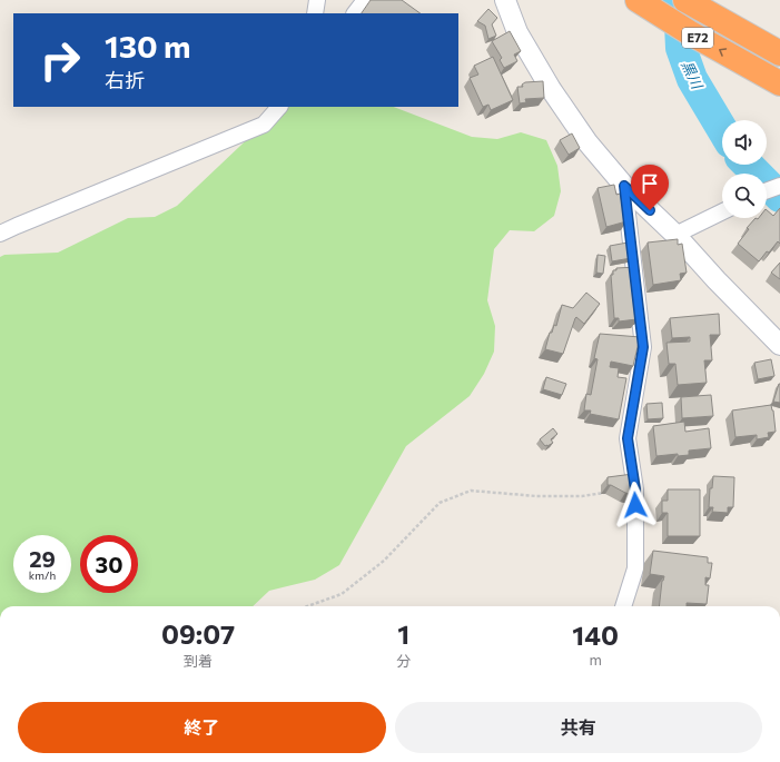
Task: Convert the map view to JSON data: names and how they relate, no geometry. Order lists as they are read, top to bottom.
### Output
{
  "streets": {
    "highway": ["E72"]
  },
  "water": ["黒川"],
  "page": {
    "turn": ["130 m", "右折"],
    "speed": "29 km/h",
    "limit": "30",
    "eta": [
      "09:07",
      "到着",
      "1",
      "分",
      "140",
      "m"
    ],
    "buttons": ["終了", "共有"]
  }
}
